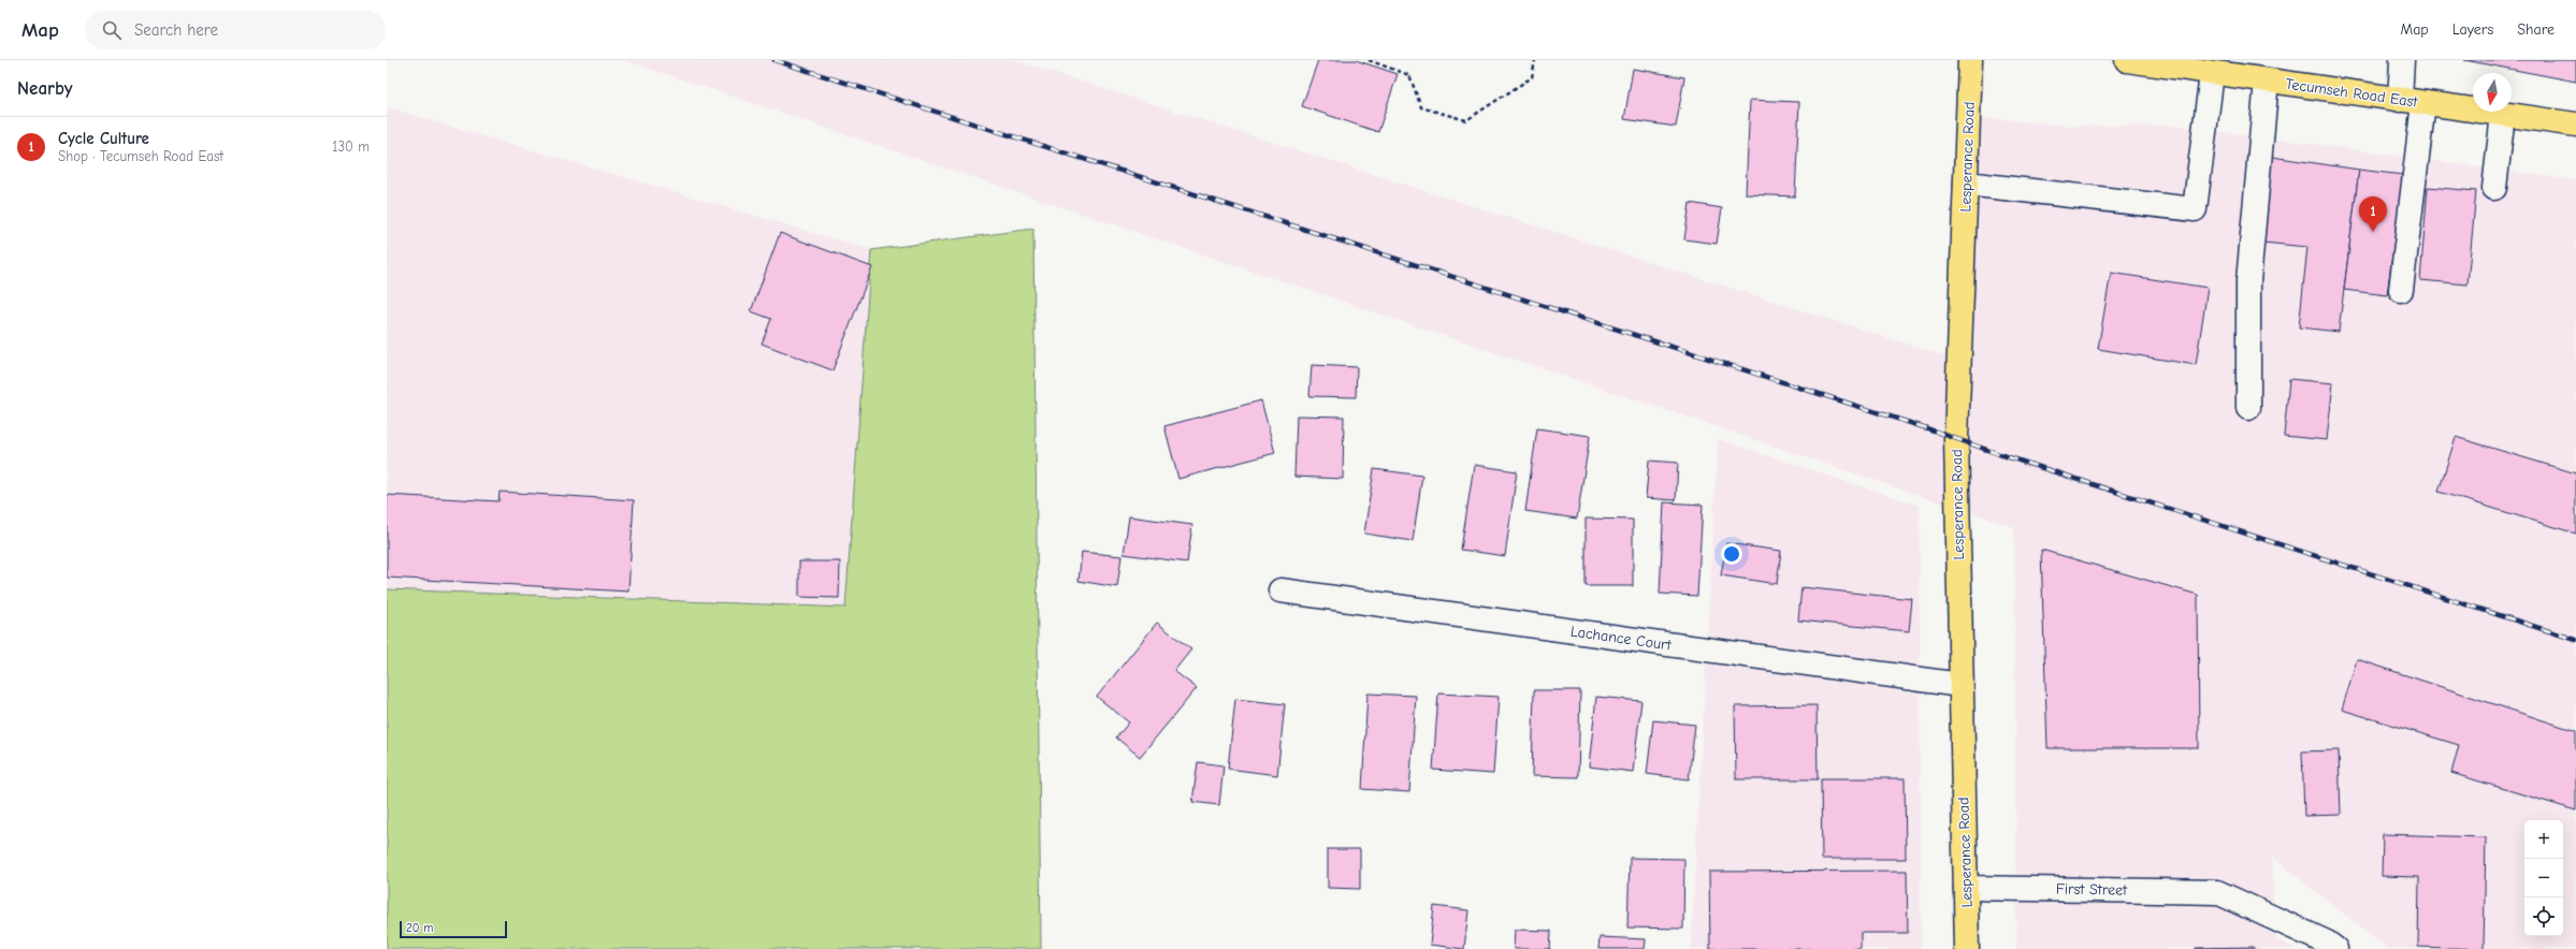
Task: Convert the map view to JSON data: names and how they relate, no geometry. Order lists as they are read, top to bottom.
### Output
{
  "streets": {
    "main road": ["Tecumseh Road East", "Lesperance Road"],
    "street": ["Lachance Court", "First Street"]
  },
  "crossings": [
    ["Lesperance Road", "Lachance Court"],
    ["Lesperance Road", "First Street"]
  ],
  "scale_bar": "20 m",
  "north": "bottom",
  "page": {
    "header": "Map",
    "search": "Search here",
    "nav": ["Map", "Layers", "Share"],
    "heading": "Nearby",
    "list": [
      {
        "mark": "1",
        "name": "Cycle Culture",
        "note": "Shop · Tecumseh Road East",
        "value": "130 m"
      }
    ],
    "pins": "1",
    "map_buttons": ["+", "−"],
    "scale": "20 m"
  }
}
